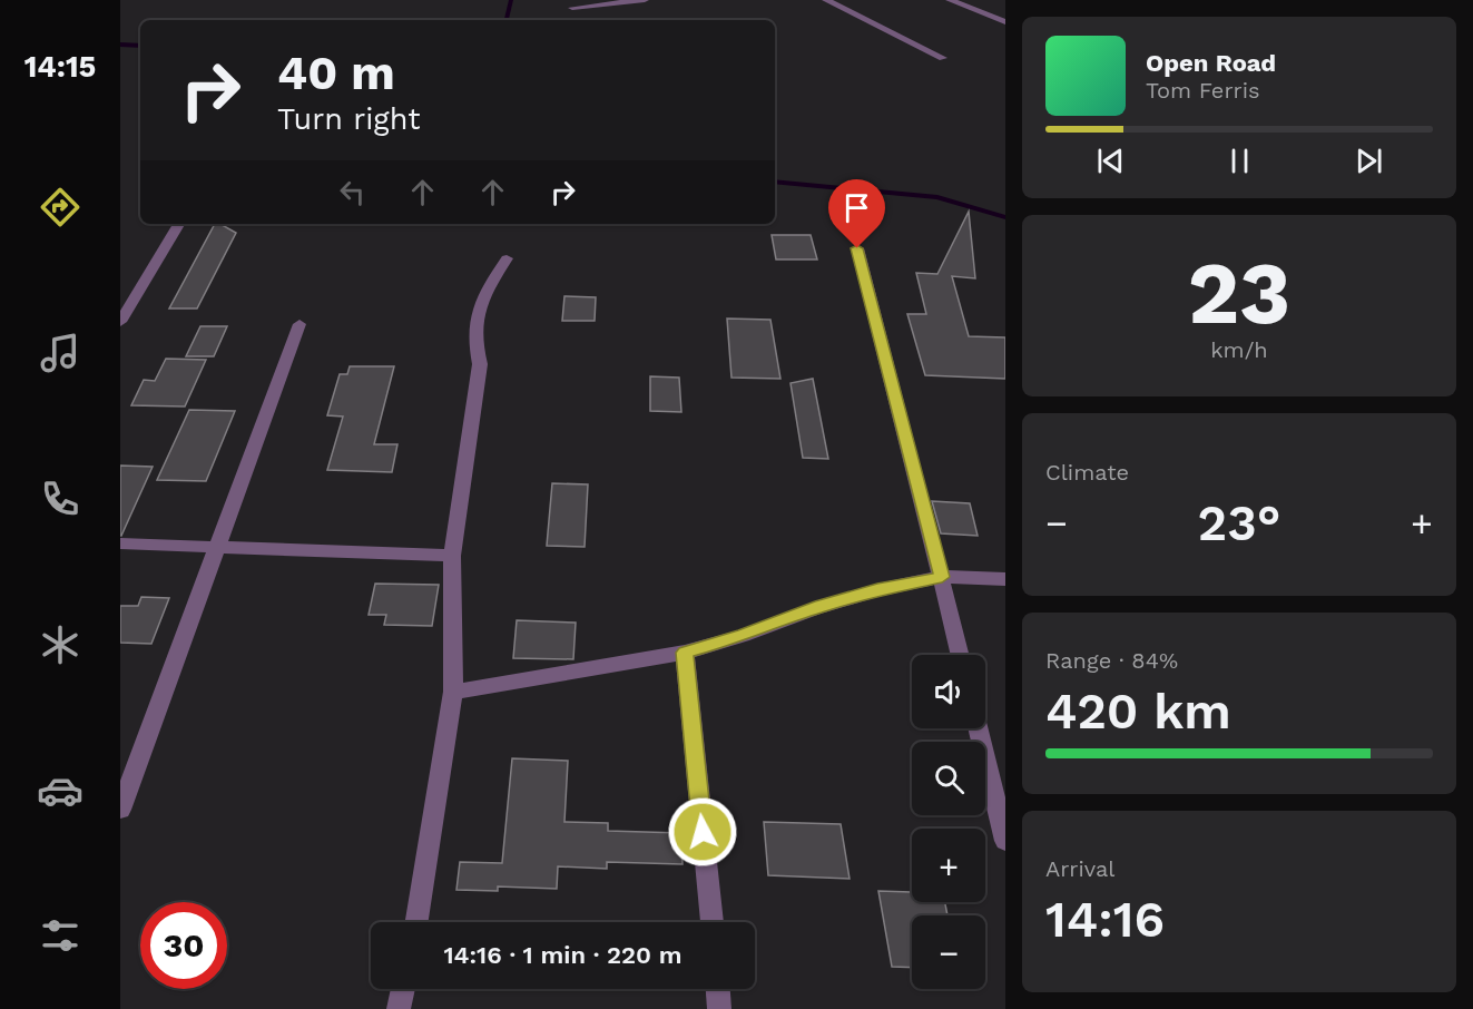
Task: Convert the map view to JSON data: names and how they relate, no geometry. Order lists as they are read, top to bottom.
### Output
{
  "page": {
    "tabs": "14:15",
    "turn": ["40 m", "Turn right"],
    "song": ["Open Road", "Tom Ferris"],
    "tile": [
      ["23", "km/h"],
      "Climate",
      ["Range · 84%", "420 km"],
      ["Arrival", "14:16"]
    ],
    "heat": ["−", "23°", "+"],
    "map_buttons": ["+", "−"],
    "limit": "30",
    "trip": "14:16 · 1 min · 220 m"
  }
}
